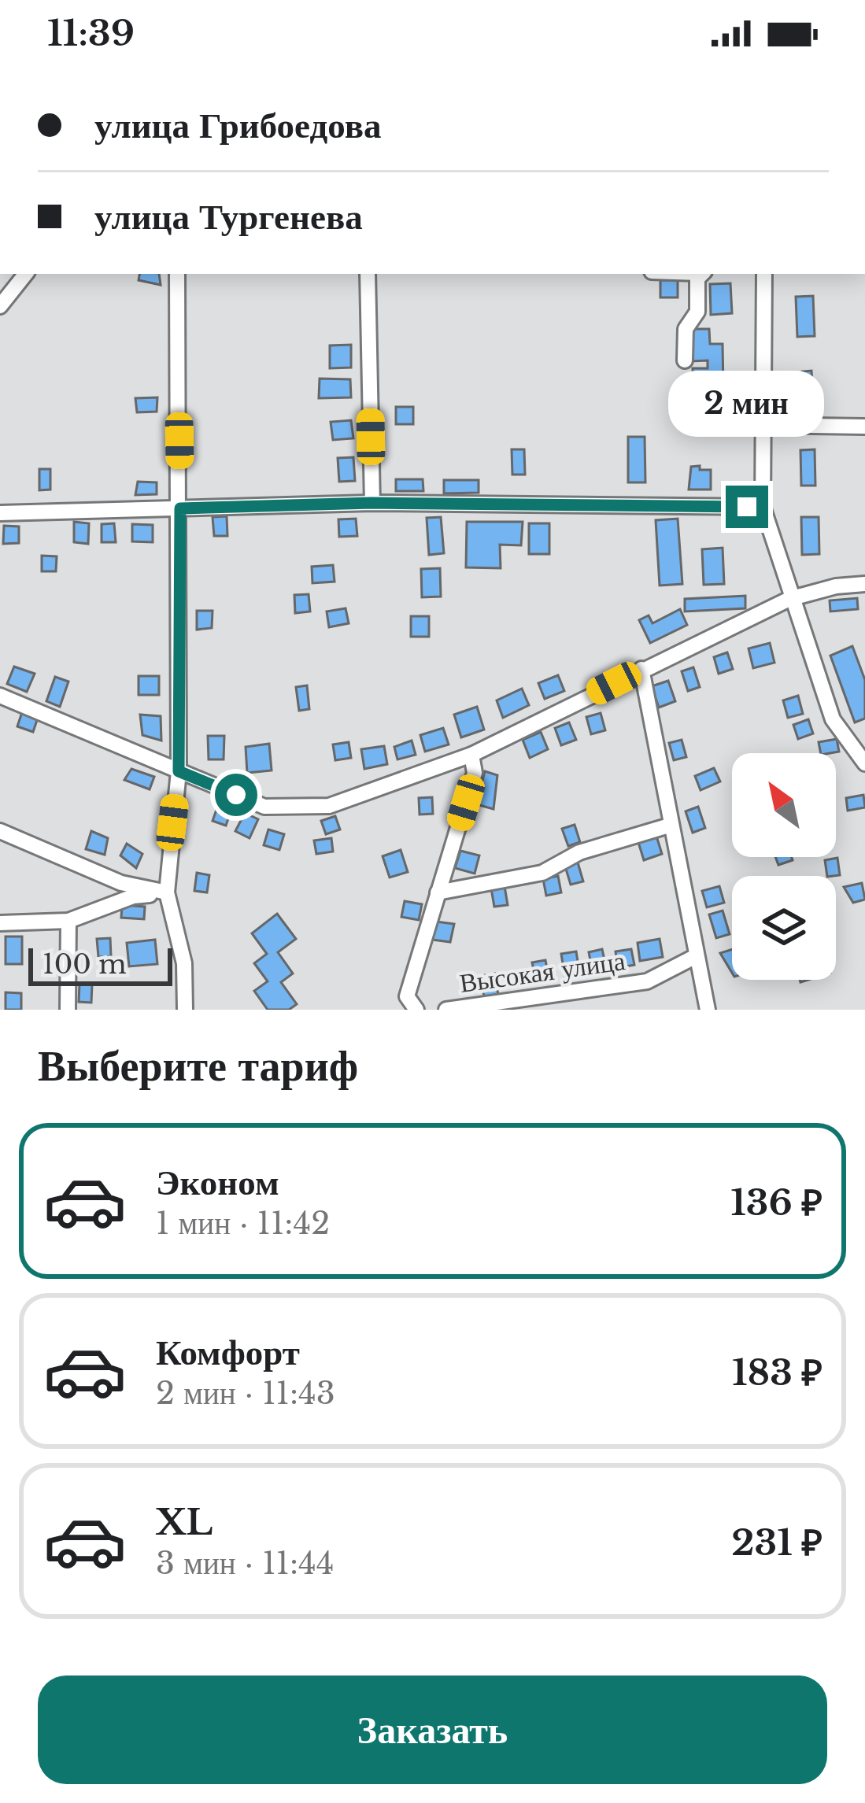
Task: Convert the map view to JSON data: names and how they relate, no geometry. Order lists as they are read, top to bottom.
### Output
{
  "streets": {
    "street": ["Высокая улица"]
  },
  "scale_bar": "100 m",
  "north": "top left",
  "page": {
    "status": "11:39",
    "banner": ["улица Грибоедова", "улица Тургенева"],
    "bubble": "2 мин",
    "scale": "100 m",
    "heading": "Выберите тариф",
    "list": [
      {
        "name": "Эконом",
        "note": "1 мин · 11:42",
        "value": "136 ₽"
      },
      {
        "name": "Комфорт",
        "note": "2 мин · 11:43",
        "value": "183 ₽"
      },
      {
        "name": "XL",
        "note": "3 мин · 11:44",
        "value": "231 ₽"
      }
    ],
    "buttons": "Заказать"
  }
}
